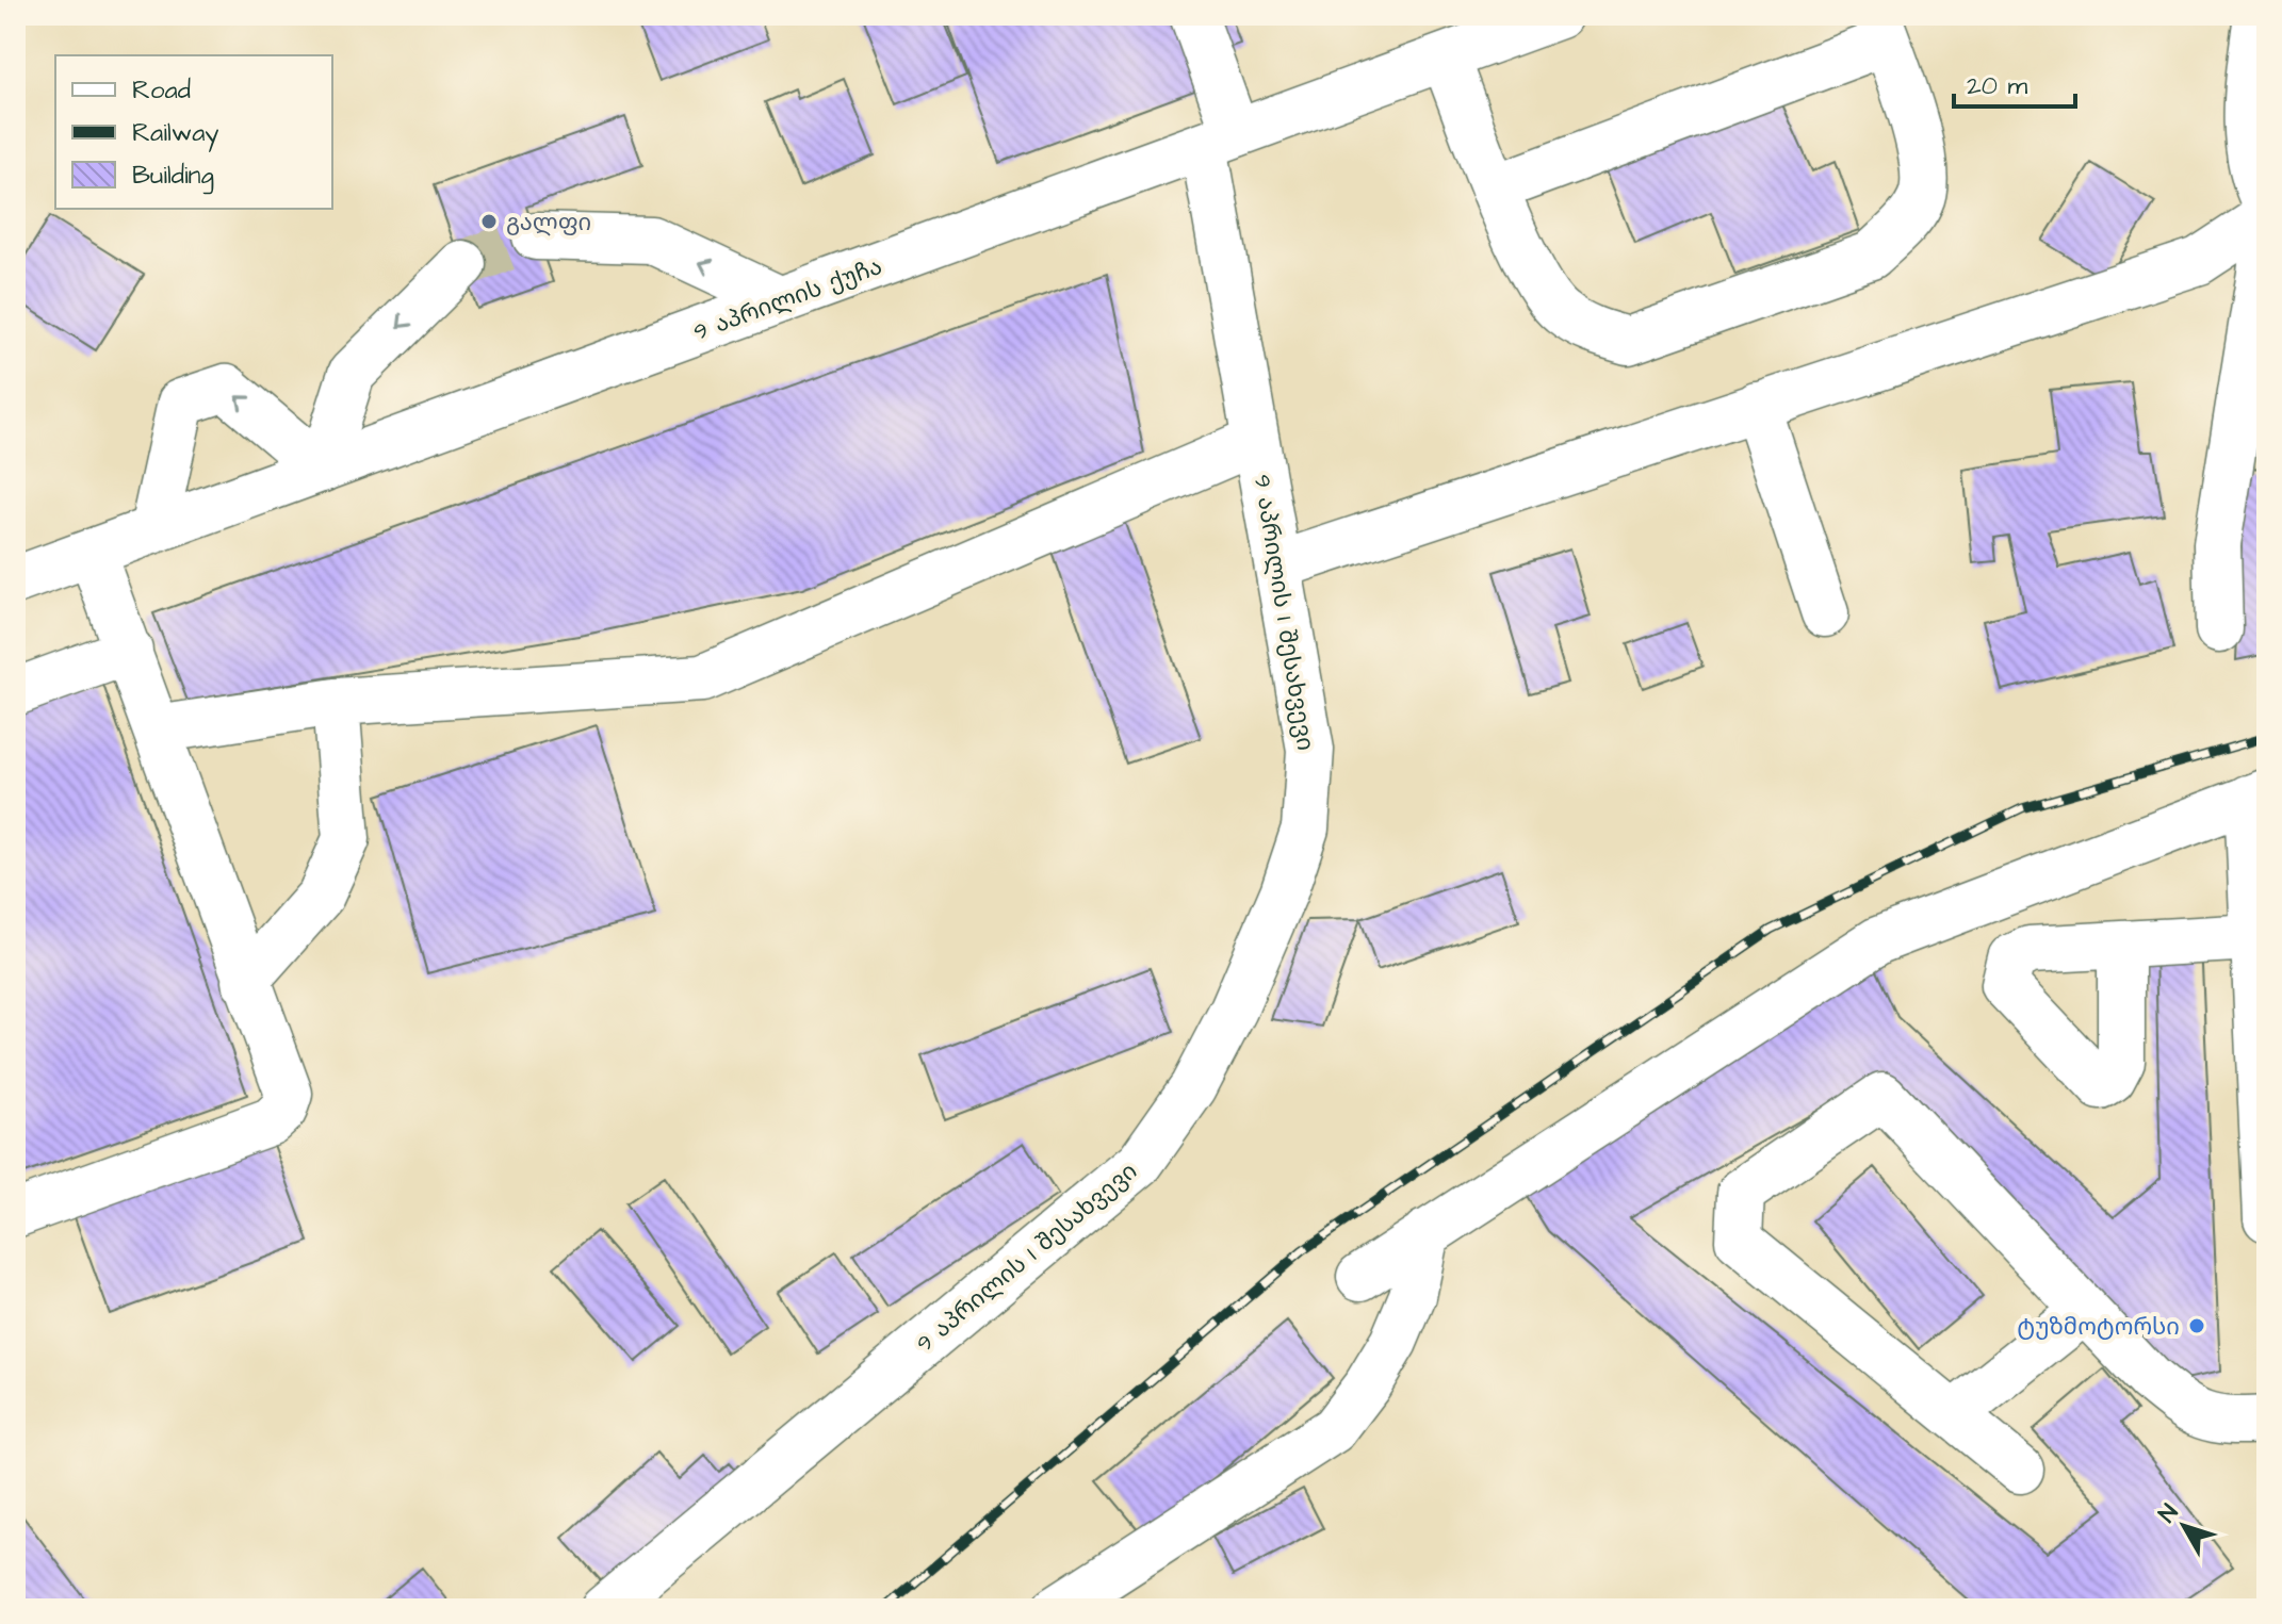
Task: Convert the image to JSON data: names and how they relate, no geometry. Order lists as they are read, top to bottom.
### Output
{
  "streets": {
    "street": ["9 აპრილის ქუჩა", "9 აპრილის I შესახვევი"]
  },
  "crossings": [
    ["9 აპრილის ქუჩა", "9 აპრილის I შესახვევი"]
  ],
  "places": ["გალფი", "ტუზმოტორსი"],
  "legend": ["Road", "Railway", "Building"],
  "scale_bar": "20 m",
  "north": "top left"
}
